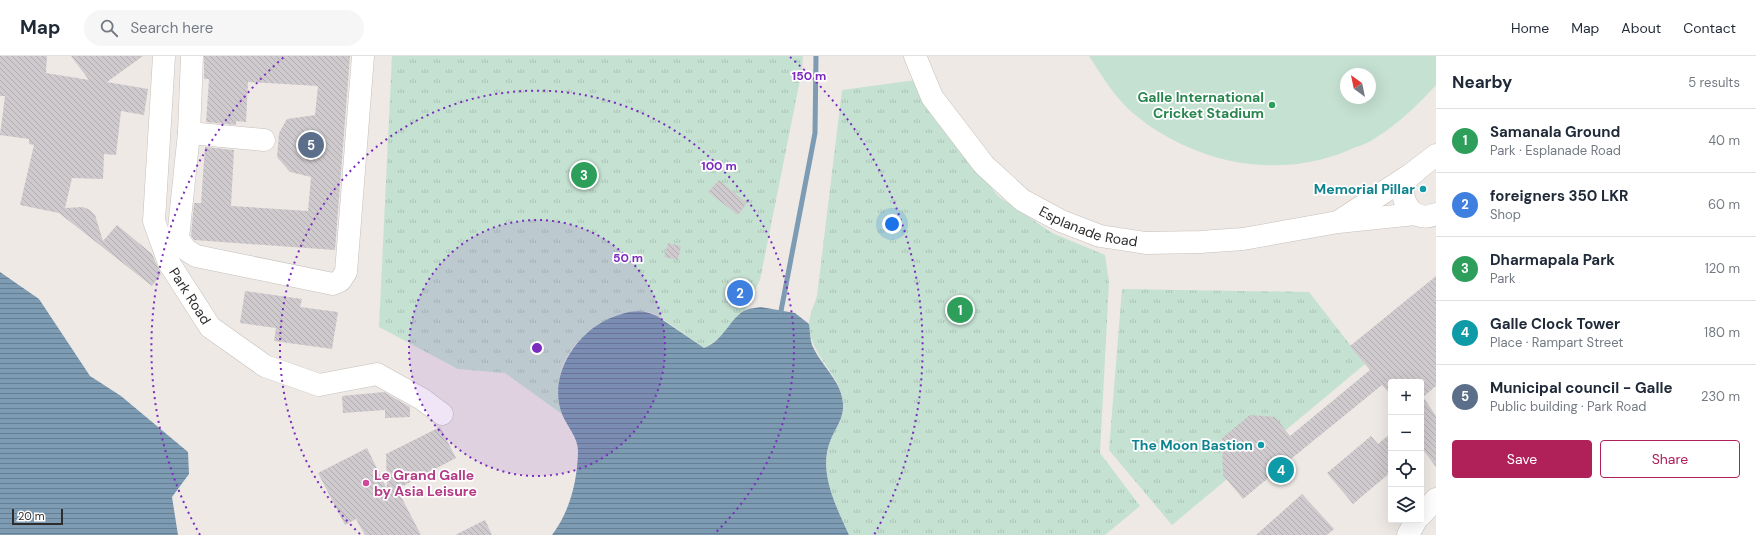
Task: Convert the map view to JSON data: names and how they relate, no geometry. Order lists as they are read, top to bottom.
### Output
{
  "streets": {
    "street": ["Esplanade Road", "Park Road"]
  },
  "places": [
    "Galle International Cricket Stadium",
    "Memorial Pillar",
    "The Moon Bastion",
    "Le Grand Galle by Asia Leisure"
  ],
  "scale_bar": "20 m",
  "north": "top left",
  "page": {
    "header": "Map",
    "search": "Search here",
    "nav": [
      "Home",
      "Map",
      "About",
      "Contact"
    ],
    "heading": ["Nearby", "5 results"],
    "list": [
      {
        "mark": "1",
        "name": "Samanala Ground",
        "note": "Park · Esplanade Road",
        "value": "40 m"
      },
      {
        "mark": "2",
        "name": "foreigners 350 LKR",
        "note": "Shop",
        "value": "60 m"
      },
      {
        "mark": "3",
        "name": "Dharmapala Park",
        "note": "Park",
        "value": "120 m"
      },
      {
        "mark": "4",
        "name": "Galle Clock Tower",
        "note": "Place · Rampart Street",
        "value": "180 m"
      },
      {
        "mark": "5",
        "name": "Municipal council - Galle",
        "note": "Public building · Park Road",
        "value": "230 m"
      }
    ],
    "pins": [
      "5",
      "3",
      "2",
      "1",
      "4"
    ],
    "map_buttons": ["+", "−"],
    "buttons": ["Save", "Share"],
    "scale": "20 m"
  },
  "rings": ["150 m", "100 m", "50 m"]
}
